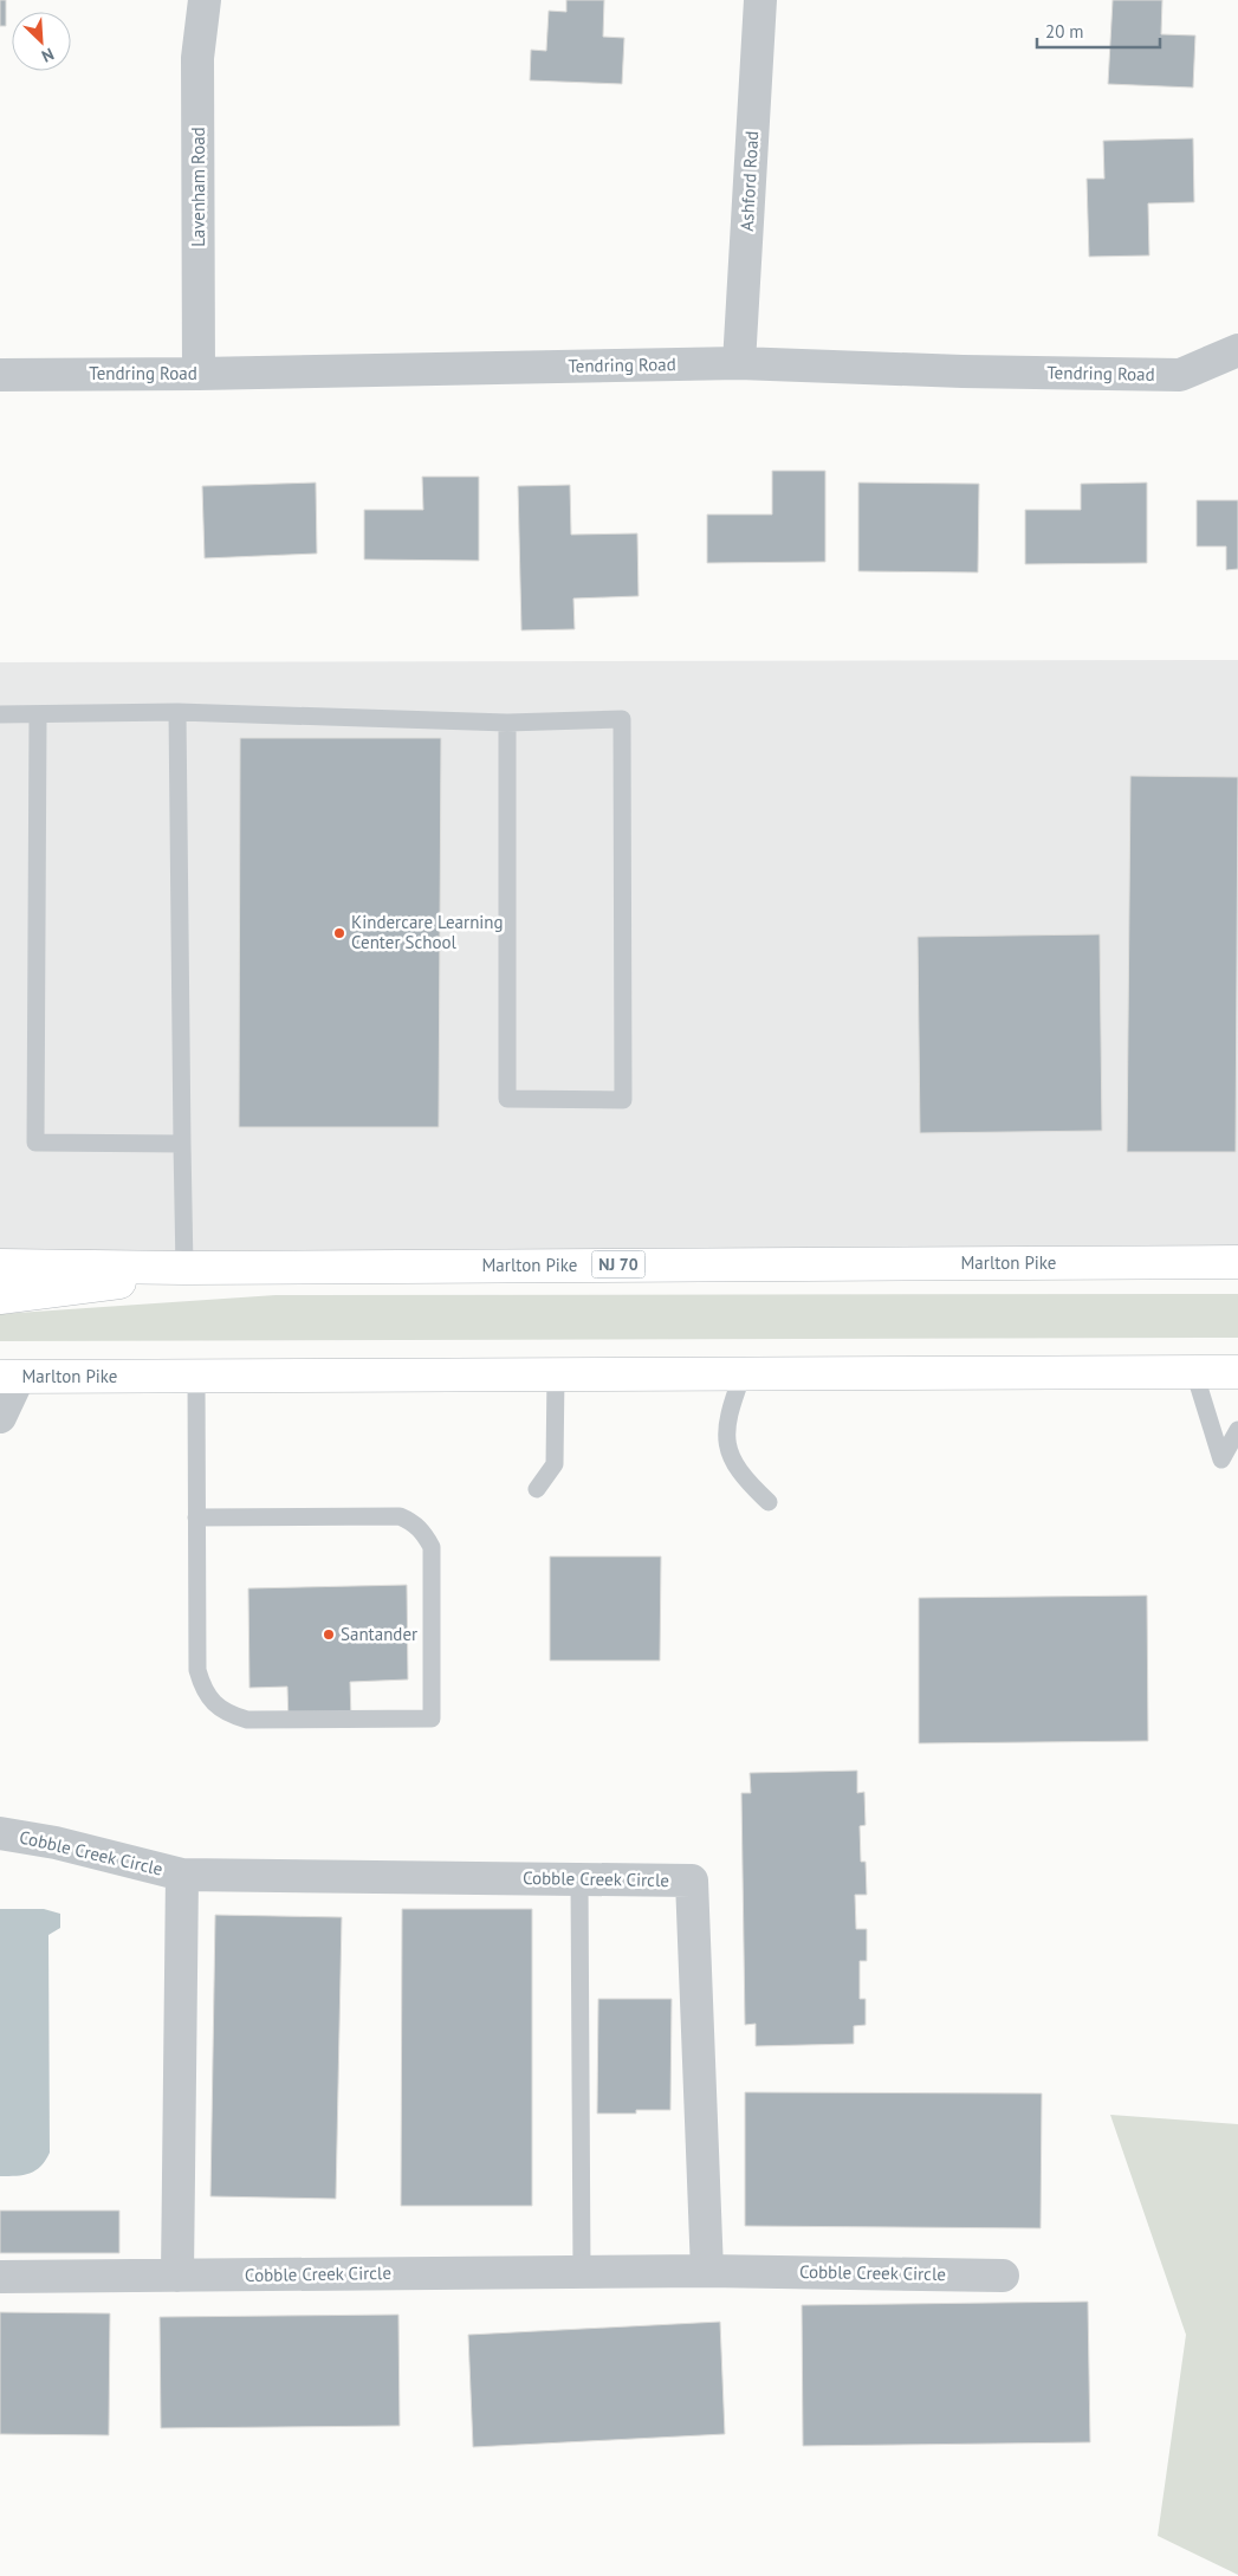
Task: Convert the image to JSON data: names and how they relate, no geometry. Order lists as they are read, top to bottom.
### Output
{
  "streets": {
    "highway": ["Marlton Pike", "NJ 70"],
    "street": [
      "Ashford Road",
      "Lavenham Road",
      "Tendring Road",
      "Cobble Creek Circle"
    ]
  },
  "crossings": [
    ["Ashford Road", "Tendring Road"],
    ["Lavenham Road", "Tendring Road"]
  ],
  "places": ["Kindercare Learning Center School", "Santander"],
  "scale_bar": "20 m",
  "north": "bottom right"
}
